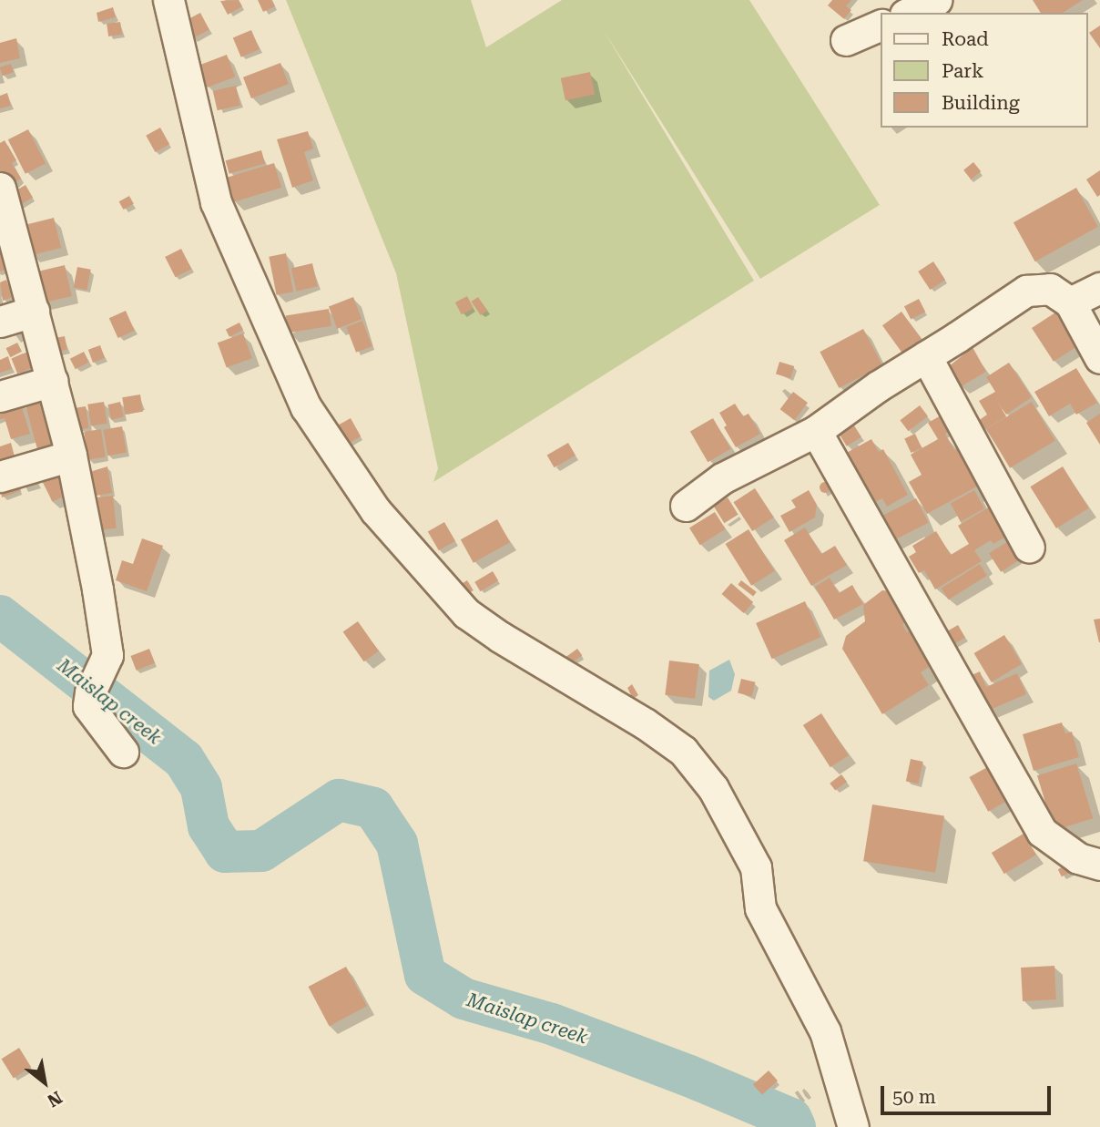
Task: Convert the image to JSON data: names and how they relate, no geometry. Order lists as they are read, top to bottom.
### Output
{
  "water": ["Maislap creek"],
  "legend": ["Road", "Park", "Building"],
  "scale_bar": "50 m",
  "north": "bottom right"
}
